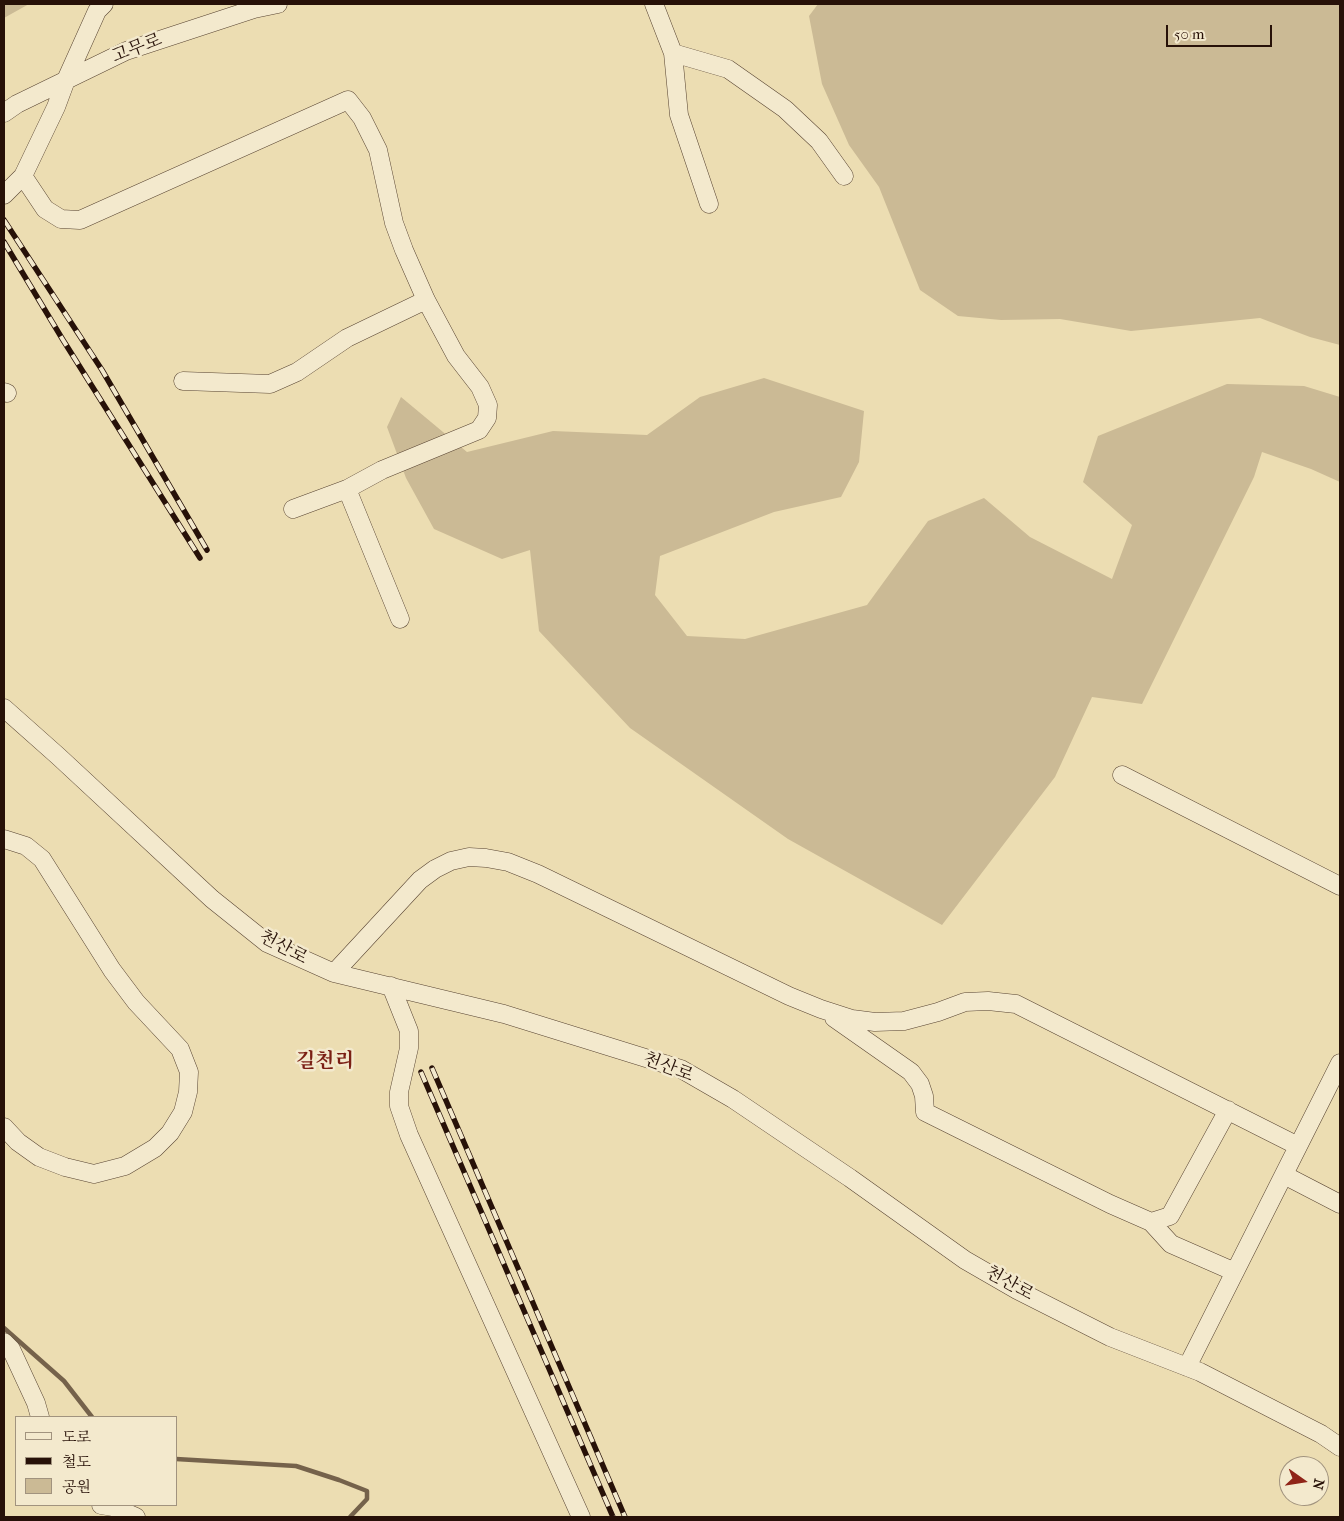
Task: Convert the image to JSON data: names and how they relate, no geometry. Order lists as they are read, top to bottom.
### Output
{
  "streets": {
    "street": ["고무로", "천산로"]
  },
  "districts": ["길천리"],
  "legend": ["도로", "철도", "공원"],
  "scale_bar": "50 m",
  "north": "right"
}
